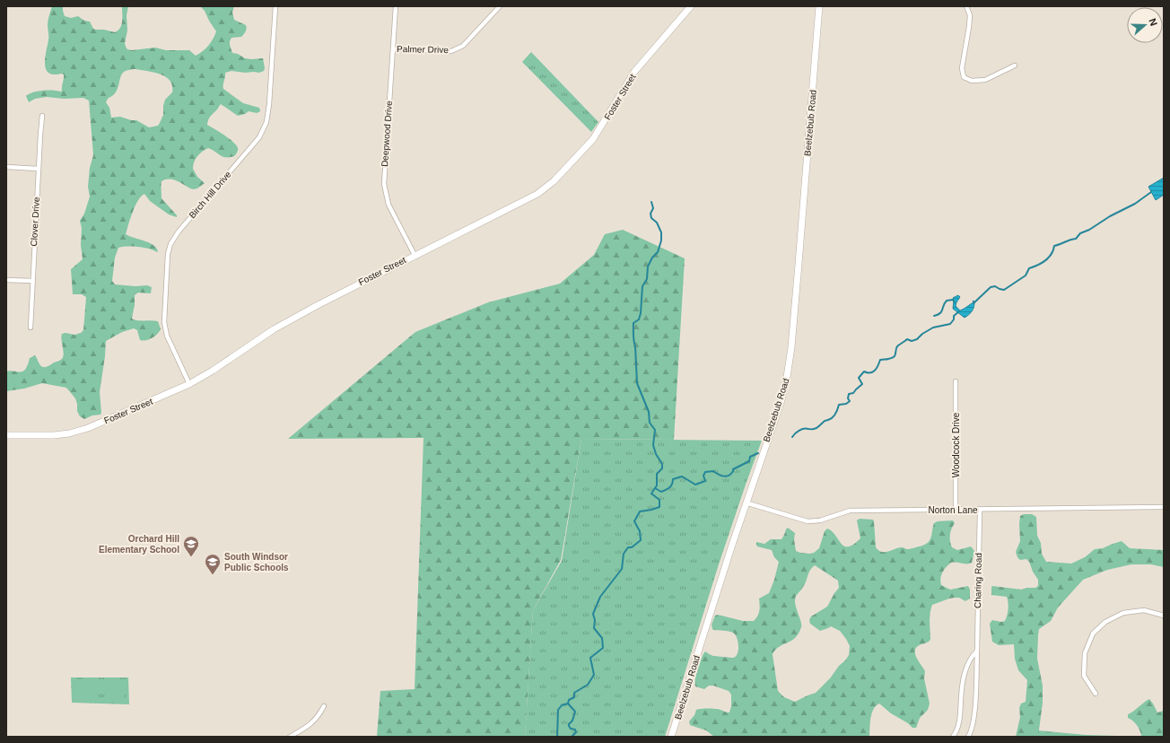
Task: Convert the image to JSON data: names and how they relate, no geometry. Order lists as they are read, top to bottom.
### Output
{
  "streets": {
    "street": [
      "Palmer Drive",
      "Foster Street",
      "Beelzebub Road",
      "Deepwood Drive",
      "Birch Hill Drive",
      "Clover Drive",
      "Woodcock Drive",
      "Norton Lane",
      "Charing Road"
    ]
  },
  "crossings": [
    ["Palmer Drive", "Deepwood Drive"],
    ["Foster Street", "Deepwood Drive"],
    ["Foster Street", "Birch Hill Drive"],
    ["Beelzebub Road", "Norton Lane"],
    ["Woodcock Drive", "Norton Lane"],
    ["Norton Lane", "Charing Road"]
  ],
  "places": {
    "school or university": ["Orchard Hill Elementary School", "South Windsor Public Schools"]
  },
  "north": "right"
}
